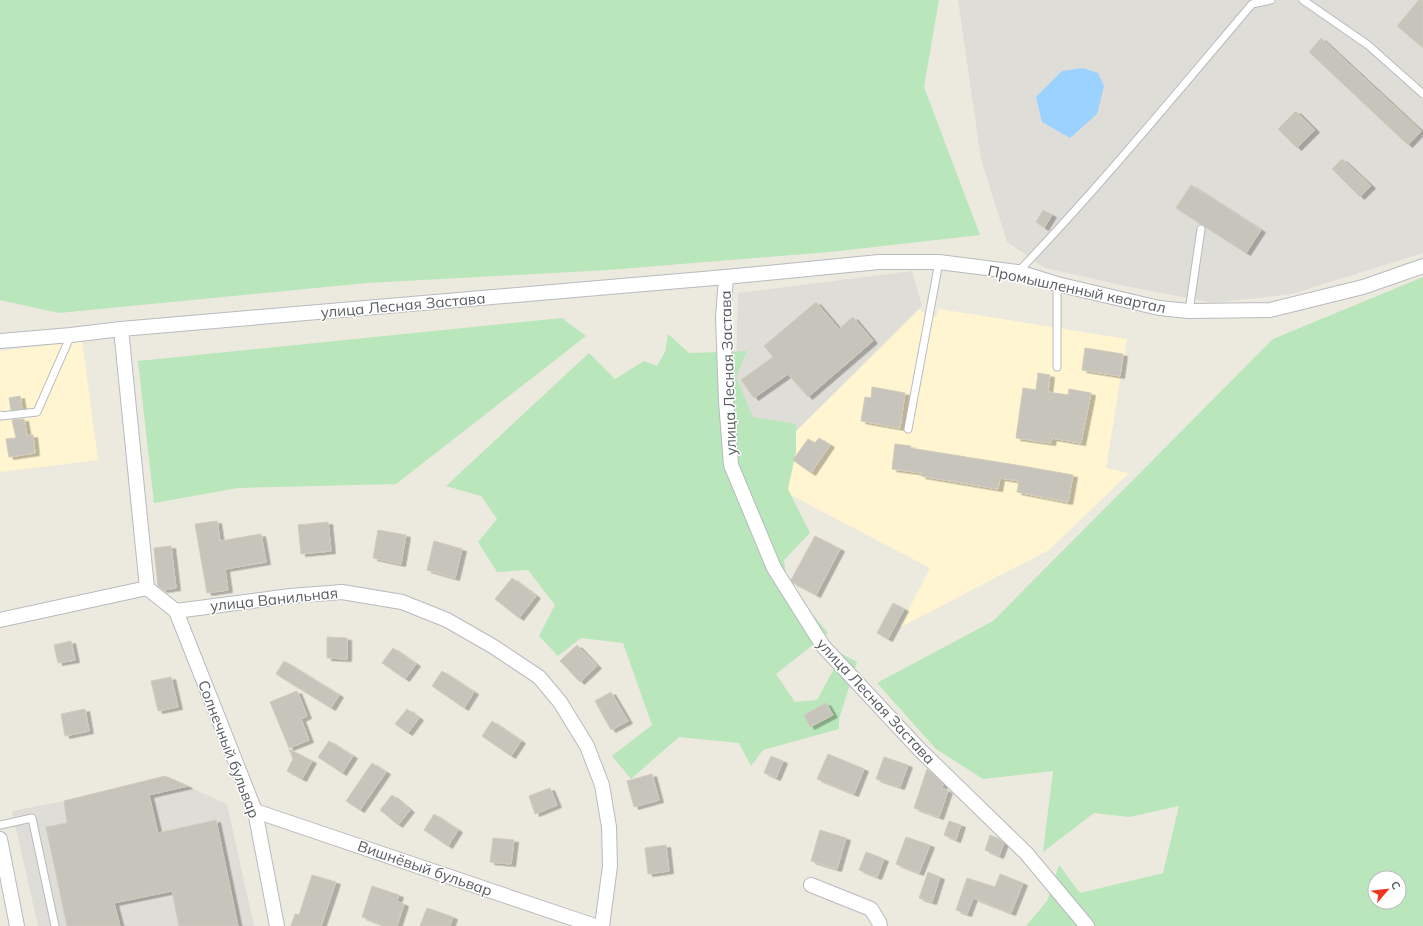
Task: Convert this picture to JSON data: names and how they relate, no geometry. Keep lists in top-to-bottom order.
{
  "streets": {
    "street": [
      "Промышленный квартал",
      "улица Лесная Застава",
      "улица Ванильная",
      "Солнечный бульвар",
      "Вишнёвый бульвар"
    ]
  },
  "crossings": [
    ["Промышленный квартал", "улица Лесная Застава"],
    ["улица Ванильная", "Солнечный бульвар"],
    ["Солнечный бульвар", "Вишнёвый бульвар"]
  ],
  "north": "top right"
}
